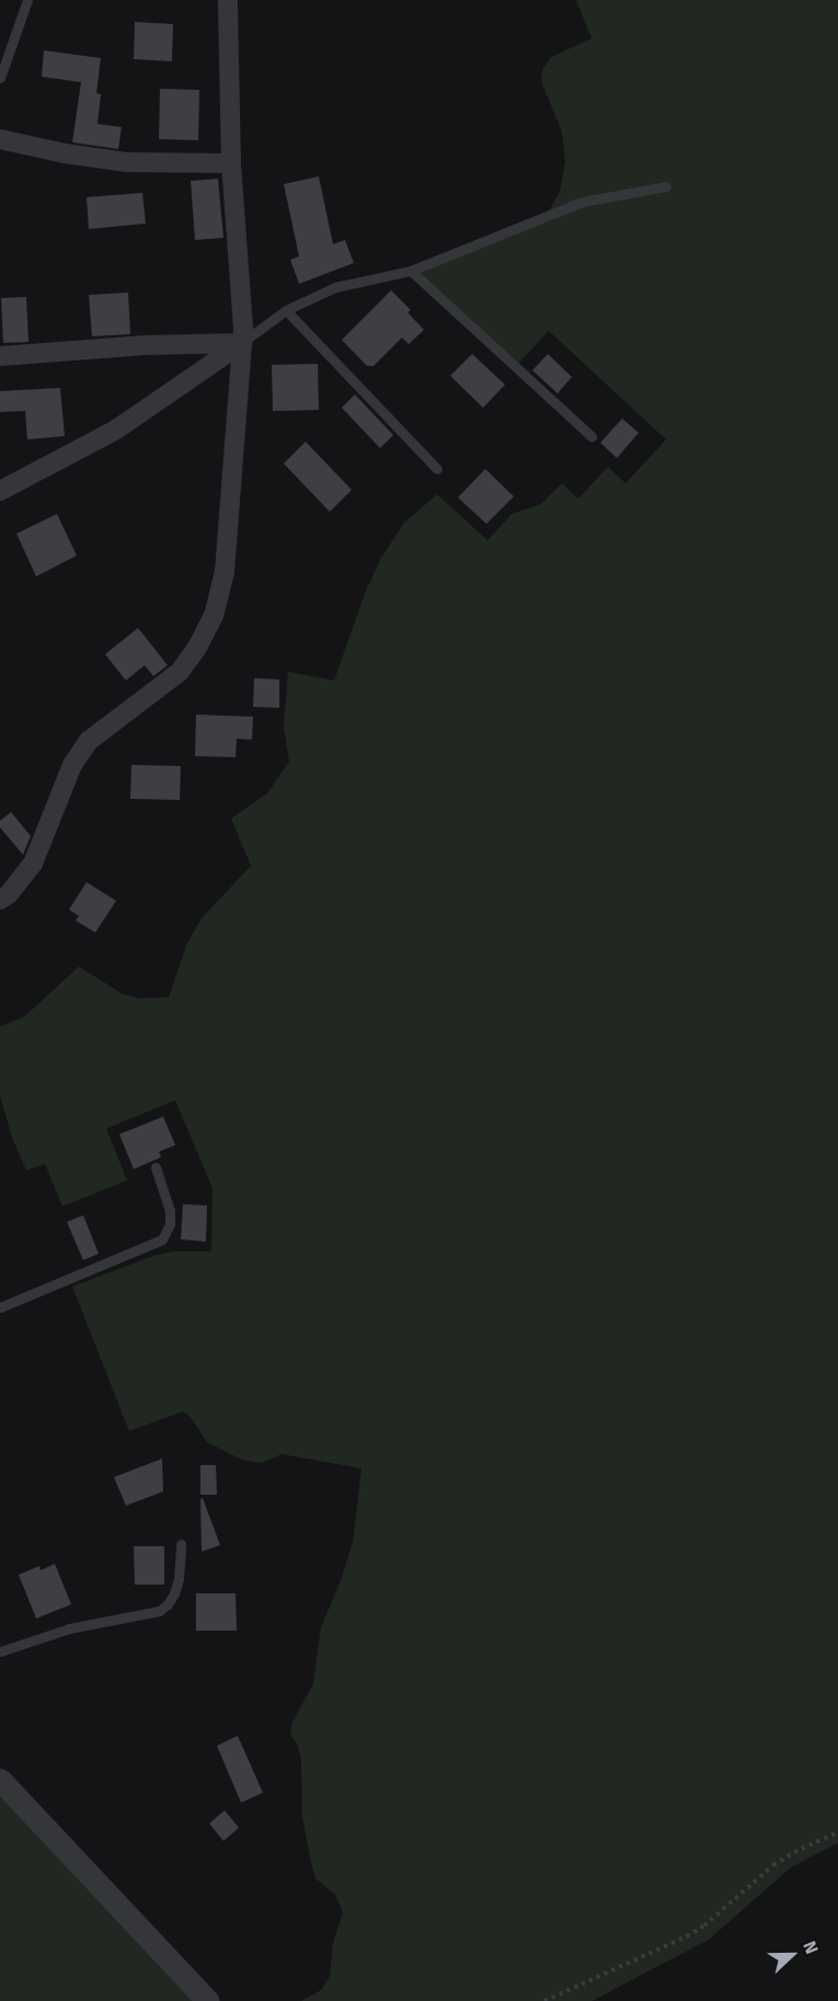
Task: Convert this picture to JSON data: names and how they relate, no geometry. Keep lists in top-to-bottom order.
{
  "north": "right"
}
